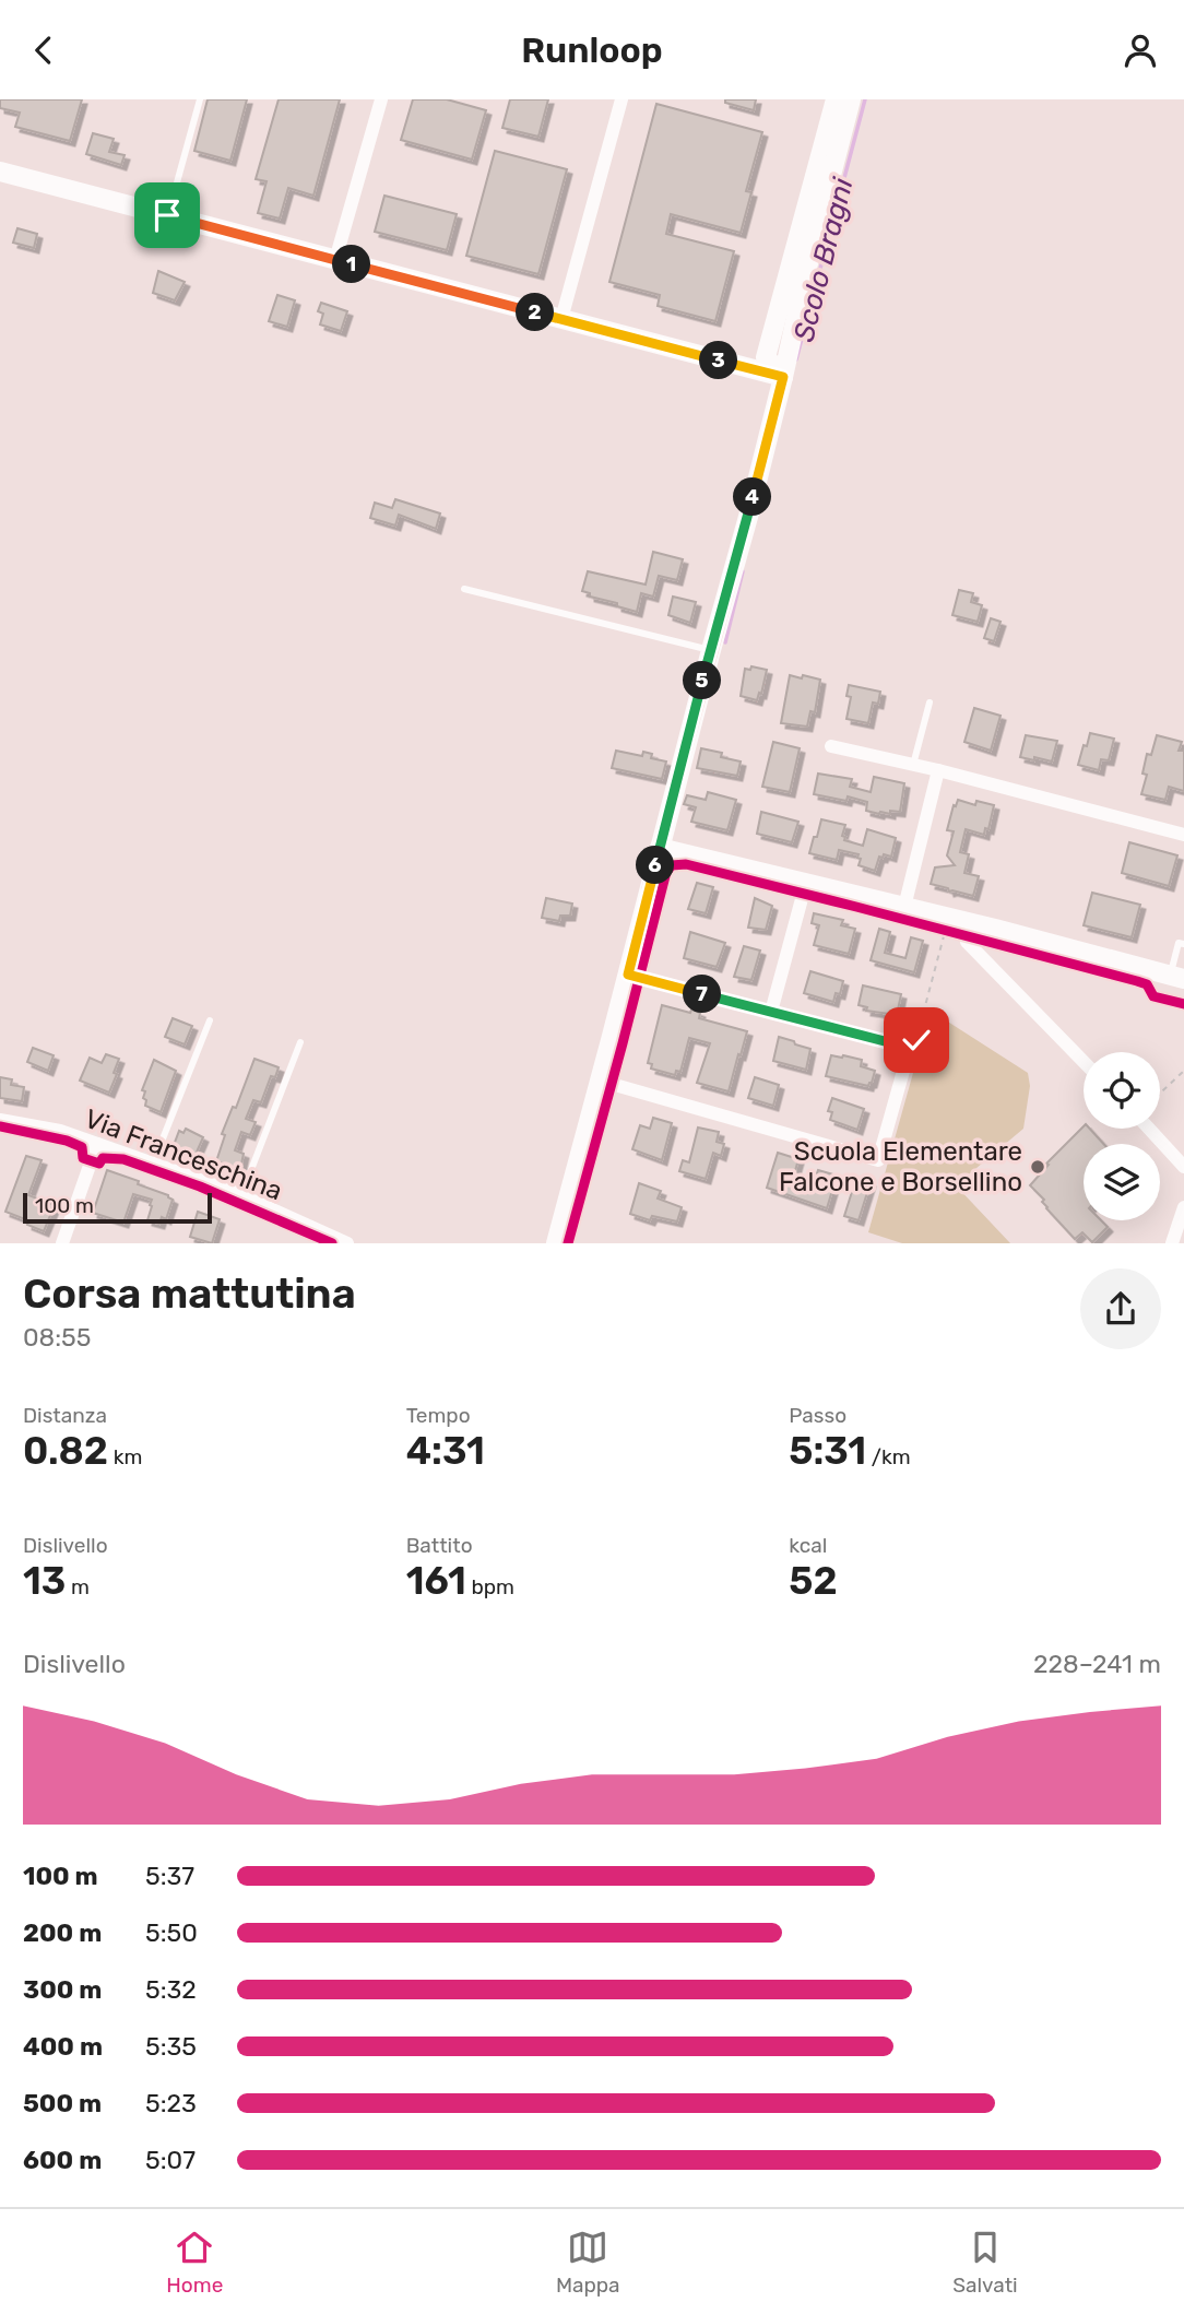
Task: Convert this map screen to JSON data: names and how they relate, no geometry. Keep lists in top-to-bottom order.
{
  "streets": {
    "street": ["Via Franceschina"]
  },
  "water": ["Scolo Bragni"],
  "places": ["Scuola Elementare Falcone e Borsellino"],
  "scale_bar": "100 m",
  "page": {
    "header": "Runloop",
    "pins": [
      "1",
      "2",
      "3",
      "4",
      "5",
      "6",
      "7"
    ],
    "scale": "100 m",
    "heading": ["Corsa mattutina", "08:55"],
    "stats": [
      ["Distanza", "0.82 km"],
      ["Tempo", "4:31"],
      ["Passo", "5:31 /km"],
      ["Dislivello", "13 m"],
      ["Battito", "161 bpm"],
      ["kcal", "52"]
    ],
    "chart": ["Dislivello", "228–241 m"],
    "list": [
      {
        "name": "100 m",
        "note": "5:37"
      },
      {
        "name": "200 m",
        "note": "5:50"
      },
      {
        "name": "300 m",
        "note": "5:32"
      },
      {
        "name": "400 m",
        "note": "5:35"
      },
      {
        "name": "500 m",
        "note": "5:23"
      },
      {
        "name": "600 m",
        "note": "5:07"
      }
    ],
    "tabs": ["Home", "Mappa", "Salvati"]
  }
}
